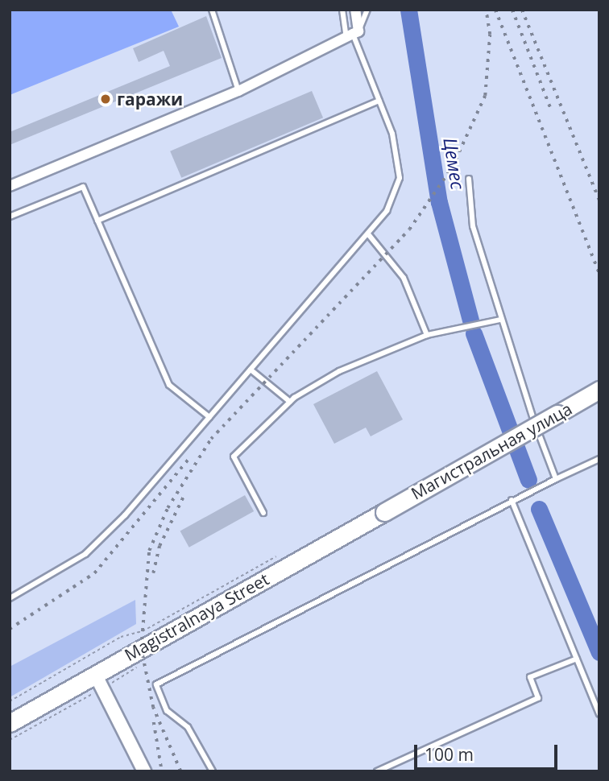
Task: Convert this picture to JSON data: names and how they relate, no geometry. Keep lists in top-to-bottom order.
{
  "streets": {
    "highway": ["Магистральная улица", "Magistralnaya Street"]
  },
  "crossings": [
    ["Магистральная улица", "Magistralnaya Street"]
  ],
  "water": ["Цемес"],
  "places": ["гаражи"],
  "scale_bar": "100 m"
}
